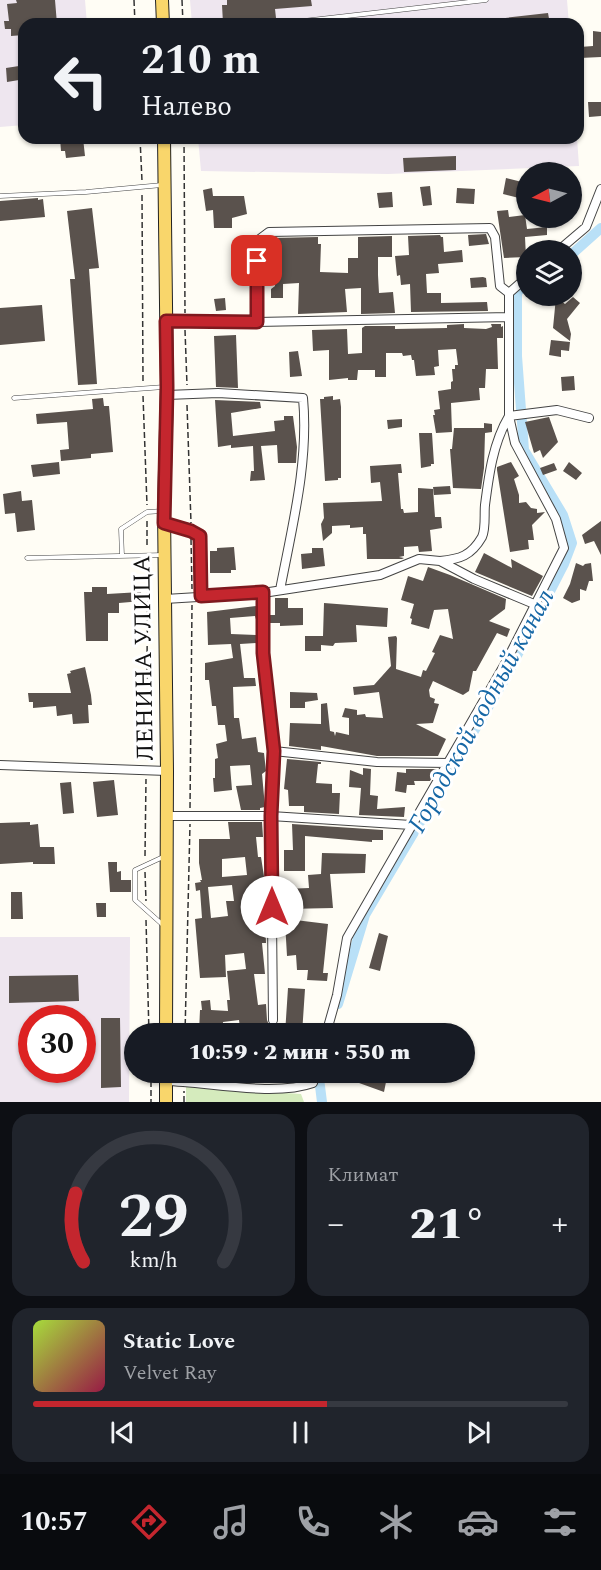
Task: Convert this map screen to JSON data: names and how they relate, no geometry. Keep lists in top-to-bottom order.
{
  "streets": {
    "main road": ["ЛЕНИНА УЛИЦА"]
  },
  "water": ["Городской водный канал"],
  "north": "left",
  "page": {
    "turn": ["210 m", "Налево"],
    "limit": "30",
    "trip": "10:59 · 2 мин · 550 m",
    "tile": "Климат",
    "heat": ["−", "21°", "+"],
    "song": ["Static Love", "Velvet Ray"],
    "tabs": "10:57",
    "gauge": ["29", "km/h"]
  }
}
